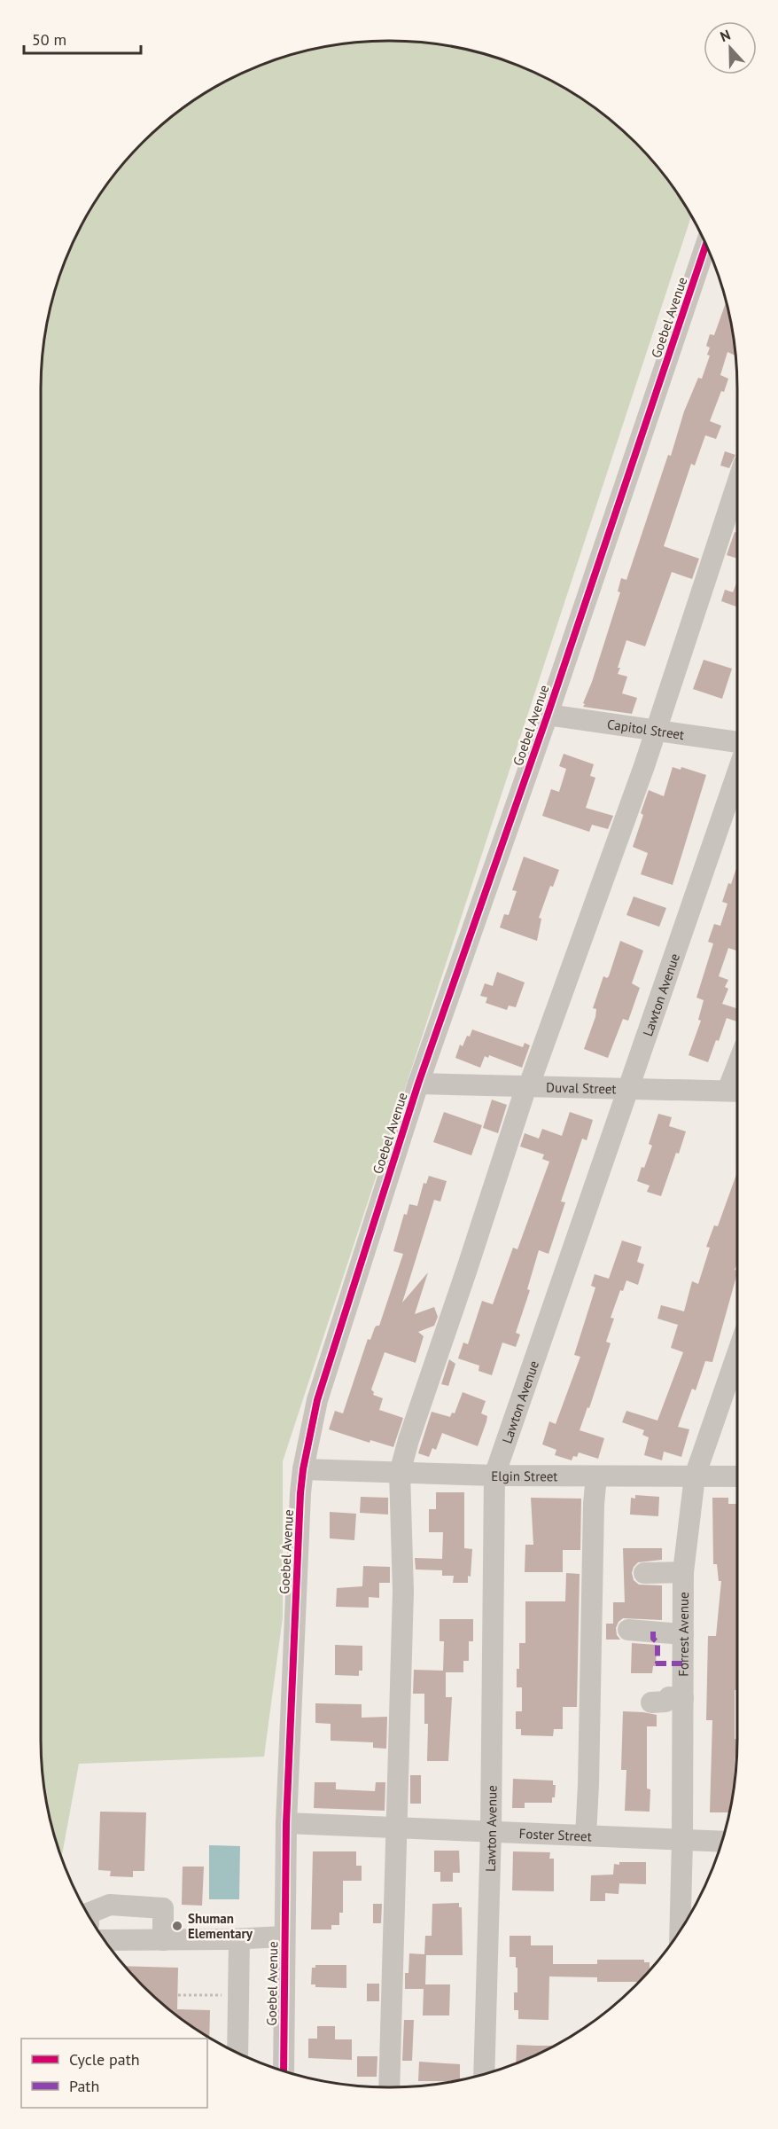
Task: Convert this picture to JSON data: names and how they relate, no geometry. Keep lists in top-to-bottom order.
{
  "streets": {
    "street": [
      "Goebel Avenue",
      "Capitol Street",
      "Lawton Avenue",
      "Duval Street",
      "Elgin Street",
      "Forrest Avenue",
      "Foster Street"
    ]
  },
  "crossings": [
    ["Goebel Avenue", "Capitol Street"],
    ["Goebel Avenue", "Duval Street"],
    ["Goebel Avenue", "Elgin Street"],
    ["Goebel Avenue", "Foster Street"],
    ["Lawton Avenue", "Duval Street"],
    ["Lawton Avenue", "Elgin Street"],
    ["Lawton Avenue", "Foster Street"],
    ["Elgin Street", "Forrest Avenue"],
    ["Forrest Avenue", "Foster Street"]
  ],
  "places": ["Shuman Elementary"],
  "legend": ["Cycle path", "Path"],
  "scale_bar": "50 m",
  "north": "top"
}
